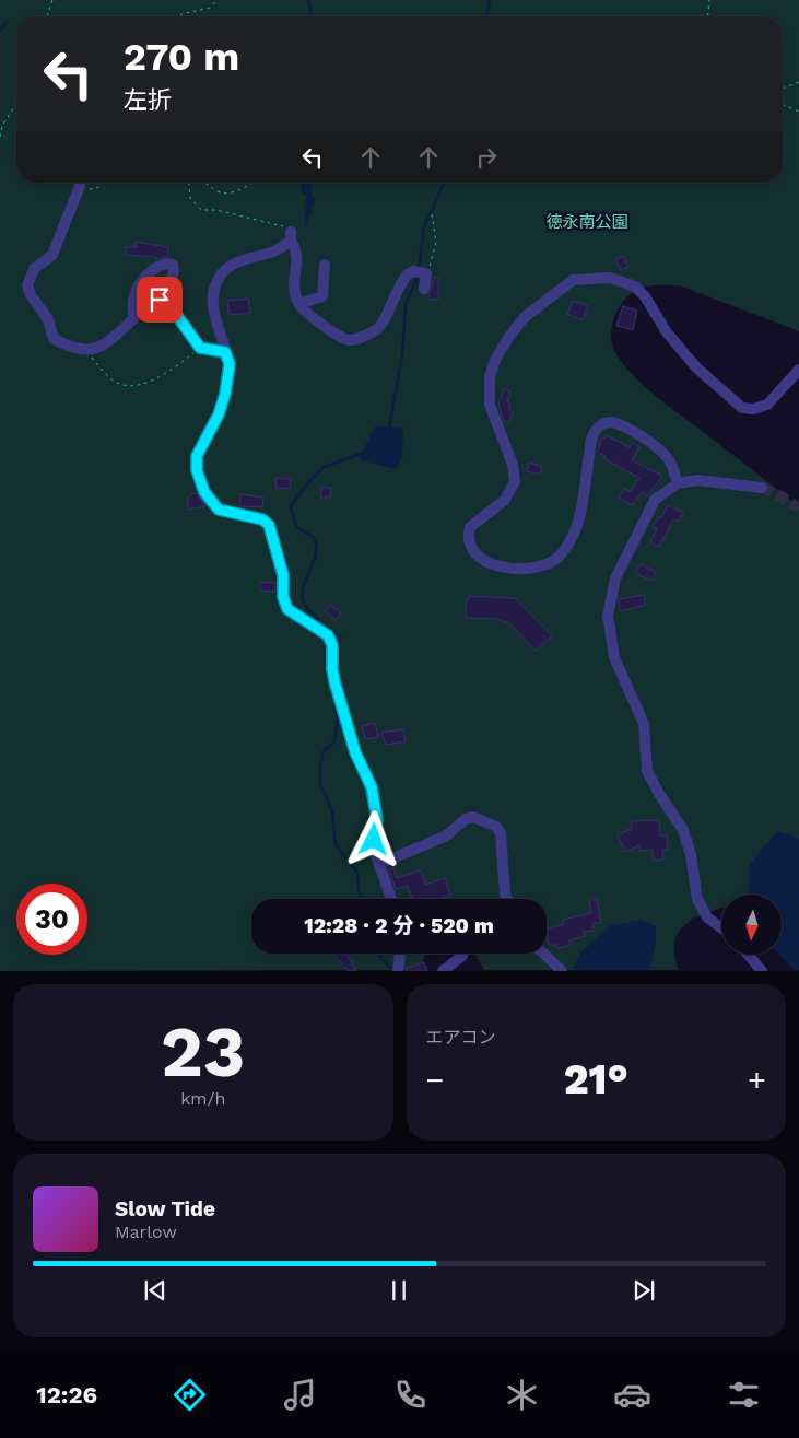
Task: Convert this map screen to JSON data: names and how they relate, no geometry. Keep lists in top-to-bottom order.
{
  "parks": ["徳永南公園"],
  "north": "bottom",
  "page": {
    "turn": ["270 m", "左折"],
    "limit": "30",
    "trip": "12:28 · 2 分 · 520 m",
    "tile": [
      ["23", "km/h"],
      "エアコン"
    ],
    "heat": ["−", "21°", "+"],
    "song": ["Slow Tide", "Marlow"],
    "tabs": "12:26"
  }
}
